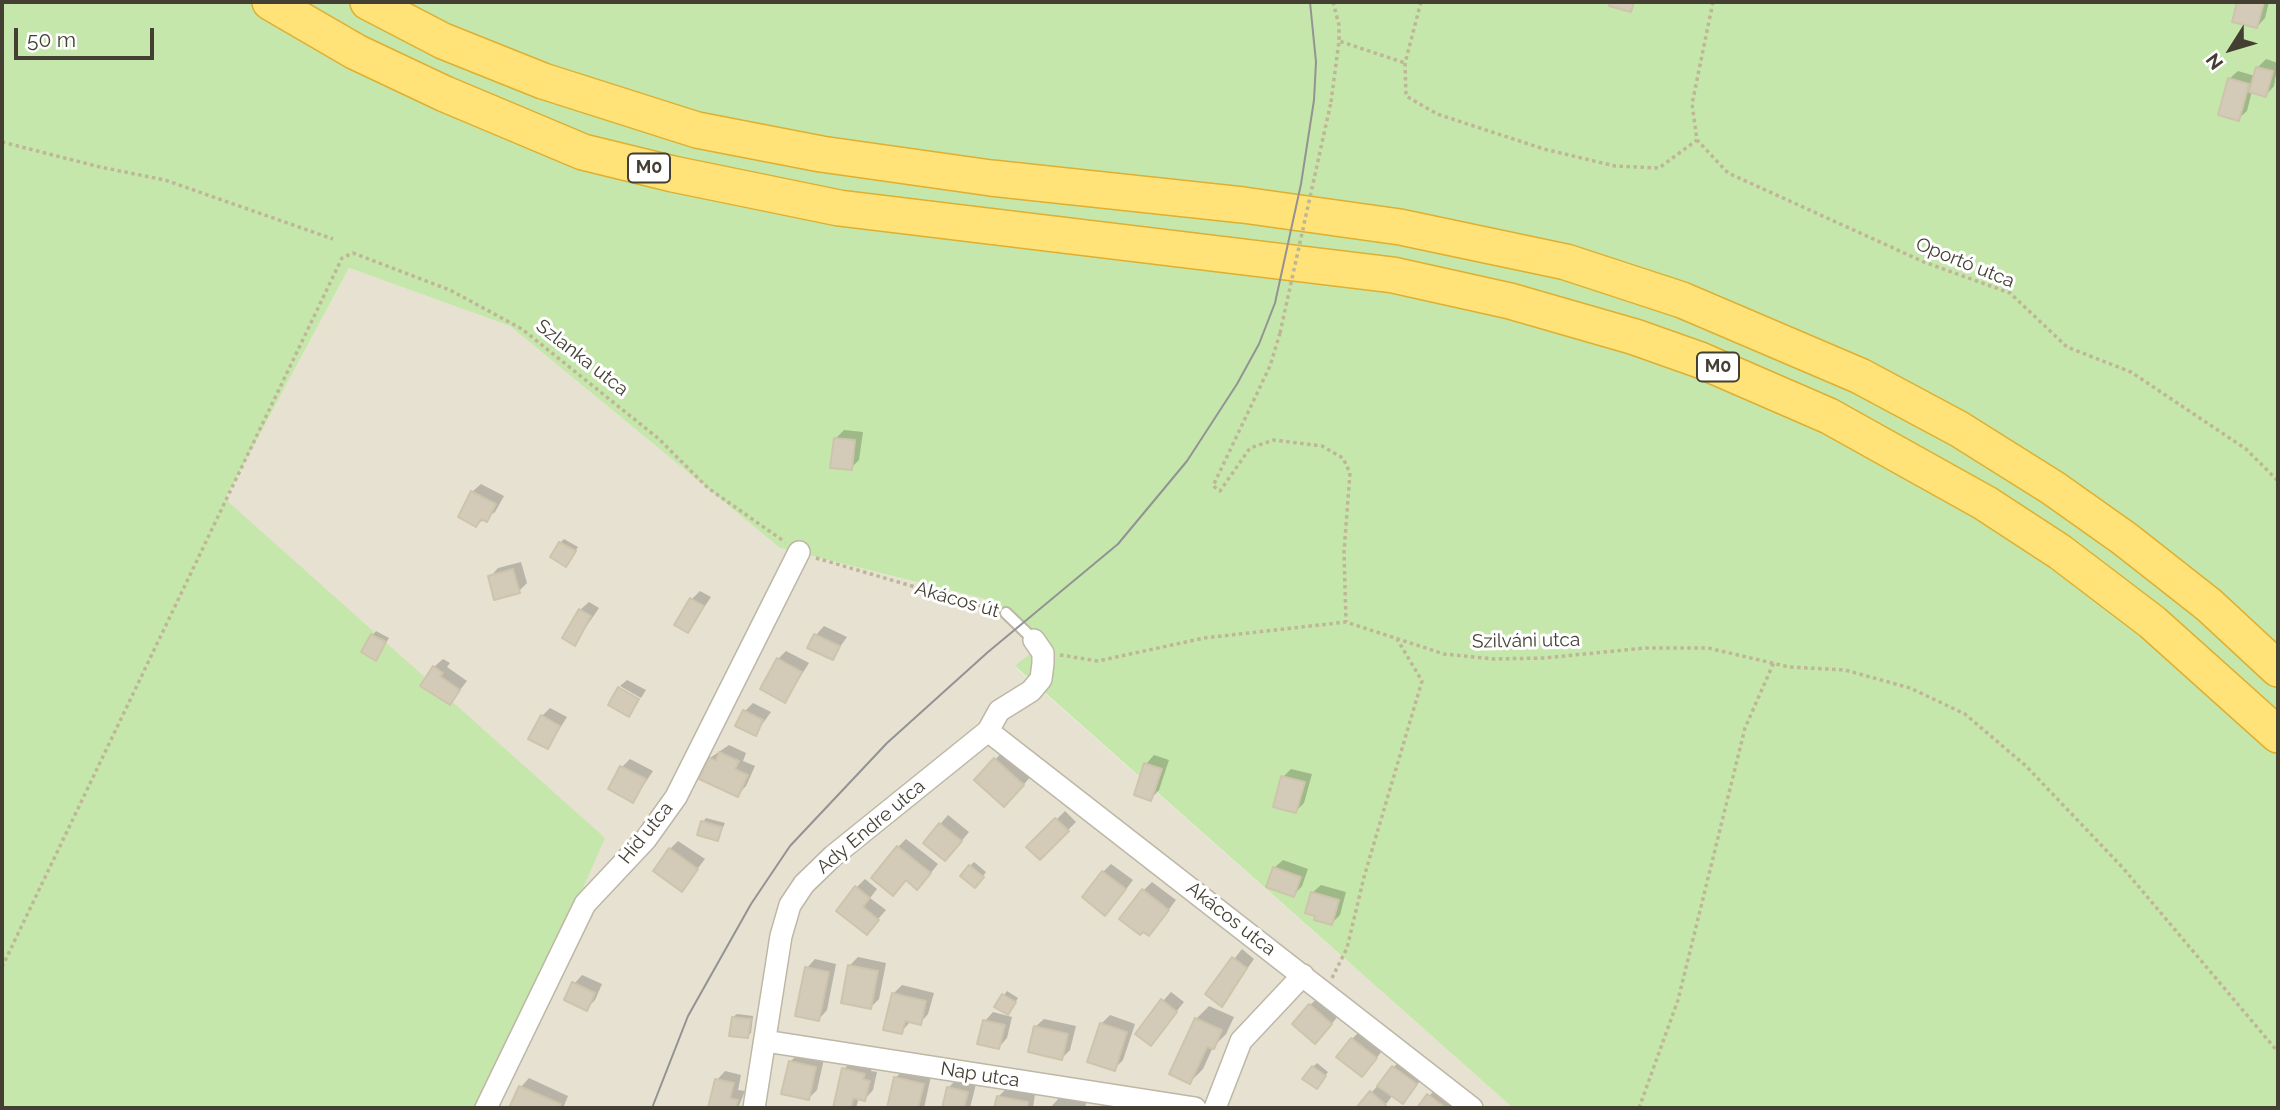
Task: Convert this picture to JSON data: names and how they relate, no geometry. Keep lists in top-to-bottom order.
{
  "streets": {
    "highway": ["M0"],
    "street": [
      "Ady Endre utca",
      "Híd utca",
      "Akácos utca",
      "Nap utca"
    ],
    "lane": ["Akácos út"],
    "path": ["Oportó utca", "Szlanka utca", "Szilváni utca"]
  },
  "crossings": [
    ["Szlanka utca", "Akácos út"],
    ["Szlanka utca", "Híd utca"],
    ["Akácos út", "Szilváni utca"],
    ["Akácos út", "Híd utca"],
    ["Ady Endre utca", "Akácos utca"],
    ["Ady Endre utca", "Nap utca"]
  ],
  "scale_bar": "50 m",
  "north": "bottom left"
}
